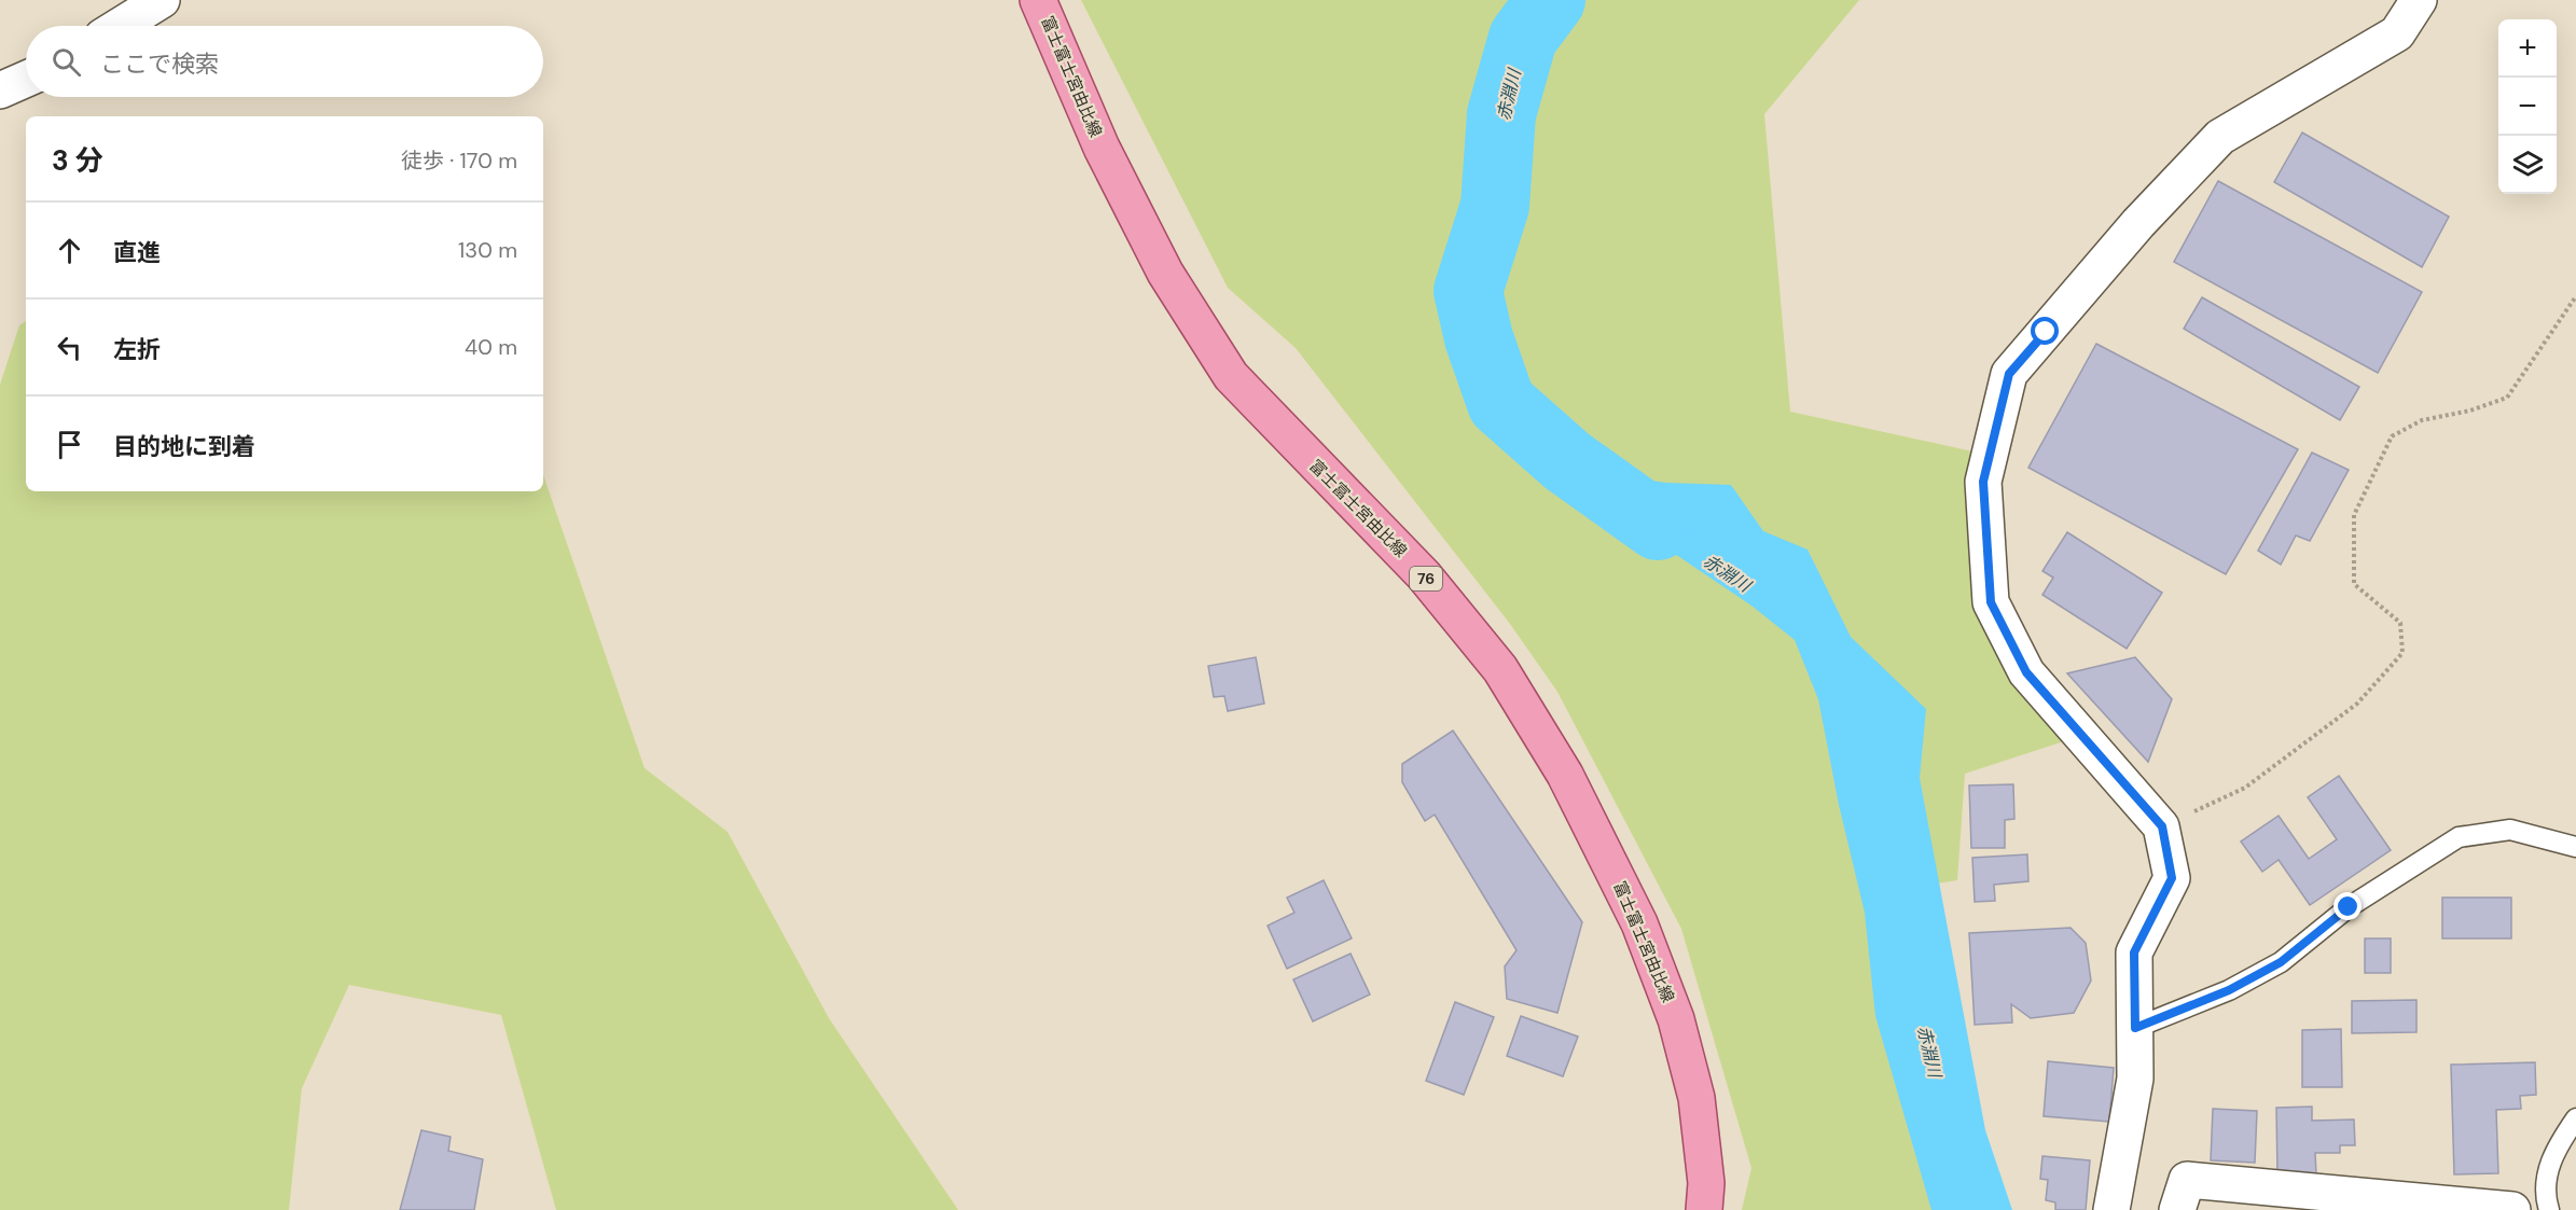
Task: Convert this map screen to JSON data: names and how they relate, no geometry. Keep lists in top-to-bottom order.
{
  "streets": {
    "main road": ["富士富士宮由比線", "76"]
  },
  "water": ["赤淵川"],
  "page": {
    "map_buttons": ["+", "−"],
    "search": "ここで検索",
    "heading": ["3 分", "徒歩 · 170 m"],
    "list": [
      ["直進", "130 m"],
      ["左折", "40 m"],
      "目的地に到着"
    ]
  }
}
